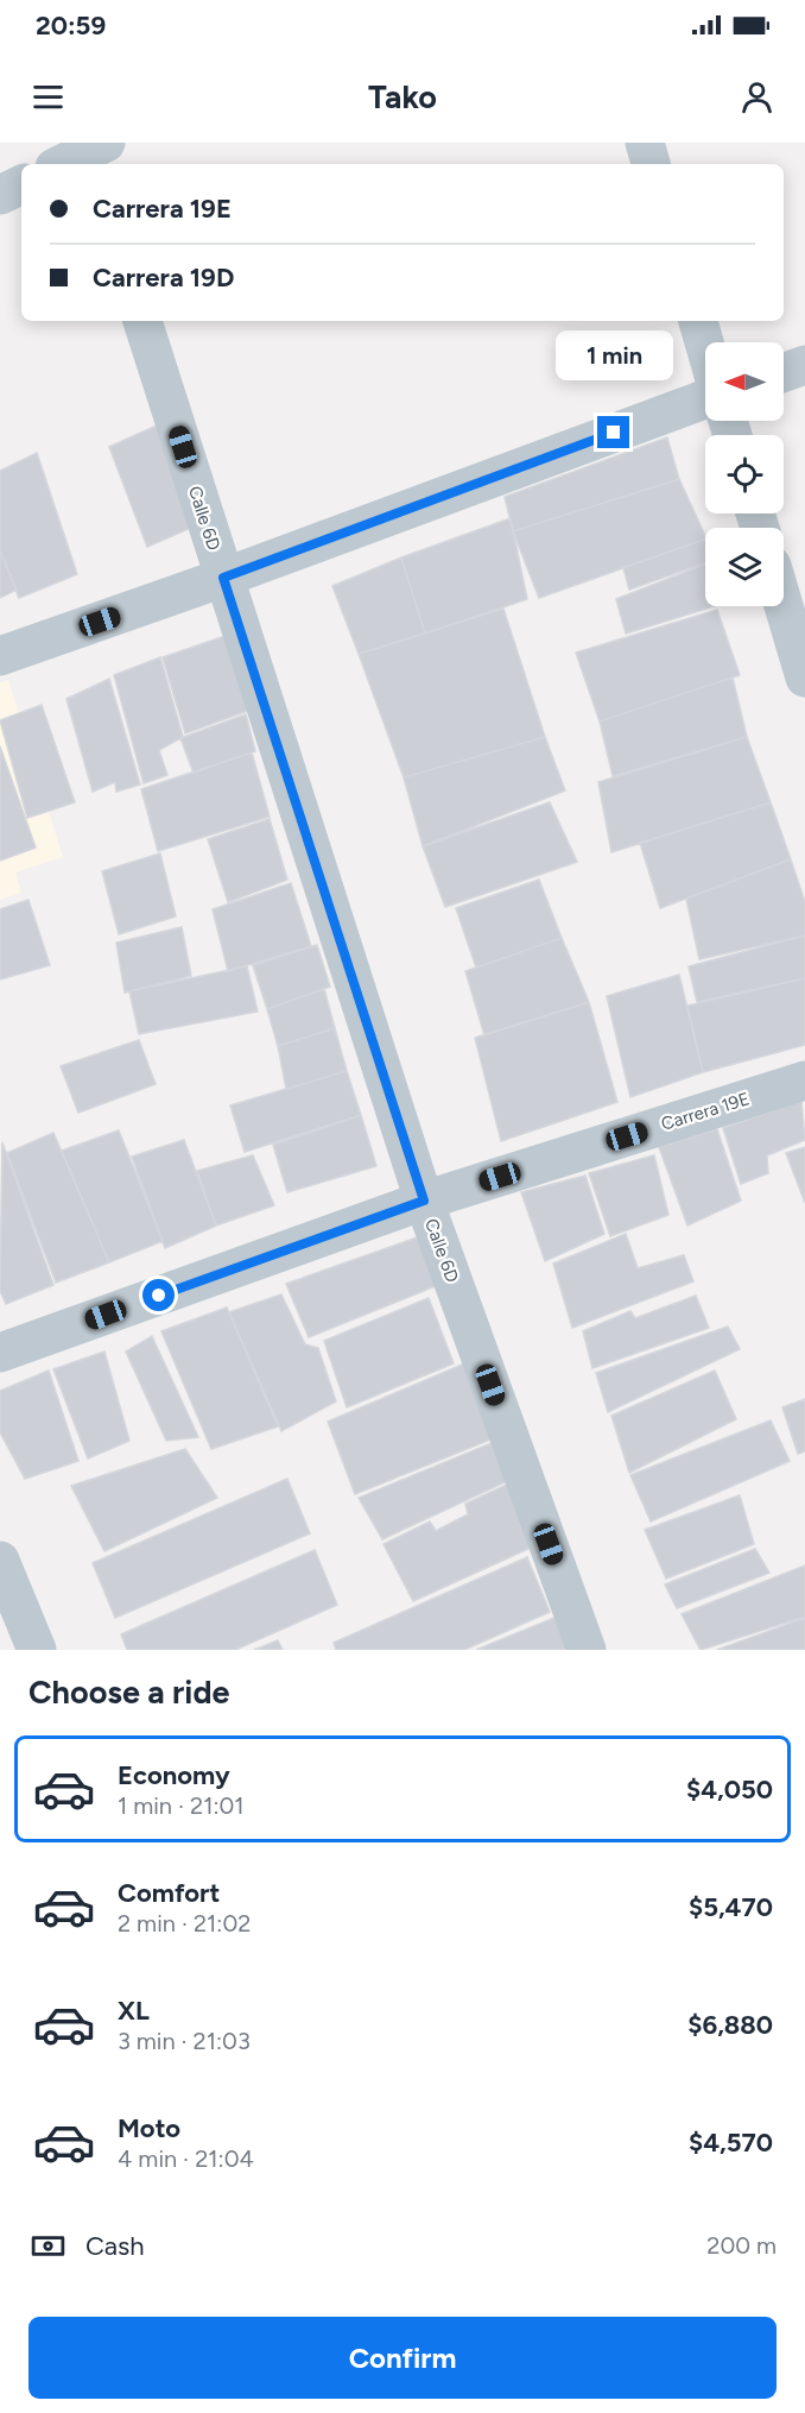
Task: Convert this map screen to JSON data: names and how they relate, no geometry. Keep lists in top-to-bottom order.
{
  "streets": {
    "street": ["Calle 6D", "Carrera 19E"]
  },
  "crossings": [
    ["Calle 6D", "Carrera 19E"]
  ],
  "north": "left",
  "page": {
    "status": "20:59",
    "header": "Tako",
    "banner": ["Carrera 19E", "Carrera 19D"],
    "bubble": "1 min",
    "heading": "Choose a ride",
    "list": [
      {
        "name": "Economy",
        "note": "1 min · 21:01",
        "value": "$4,050"
      },
      {
        "name": "Comfort",
        "note": "2 min · 21:02",
        "value": "$5,470"
      },
      {
        "name": "XL",
        "note": "3 min · 21:03",
        "value": "$6,880"
      },
      {
        "name": "Moto",
        "note": "4 min · 21:04",
        "value": "$4,570"
      }
    ],
    "pay": ["Cash", "200 m"],
    "buttons": "Confirm"
  }
}
